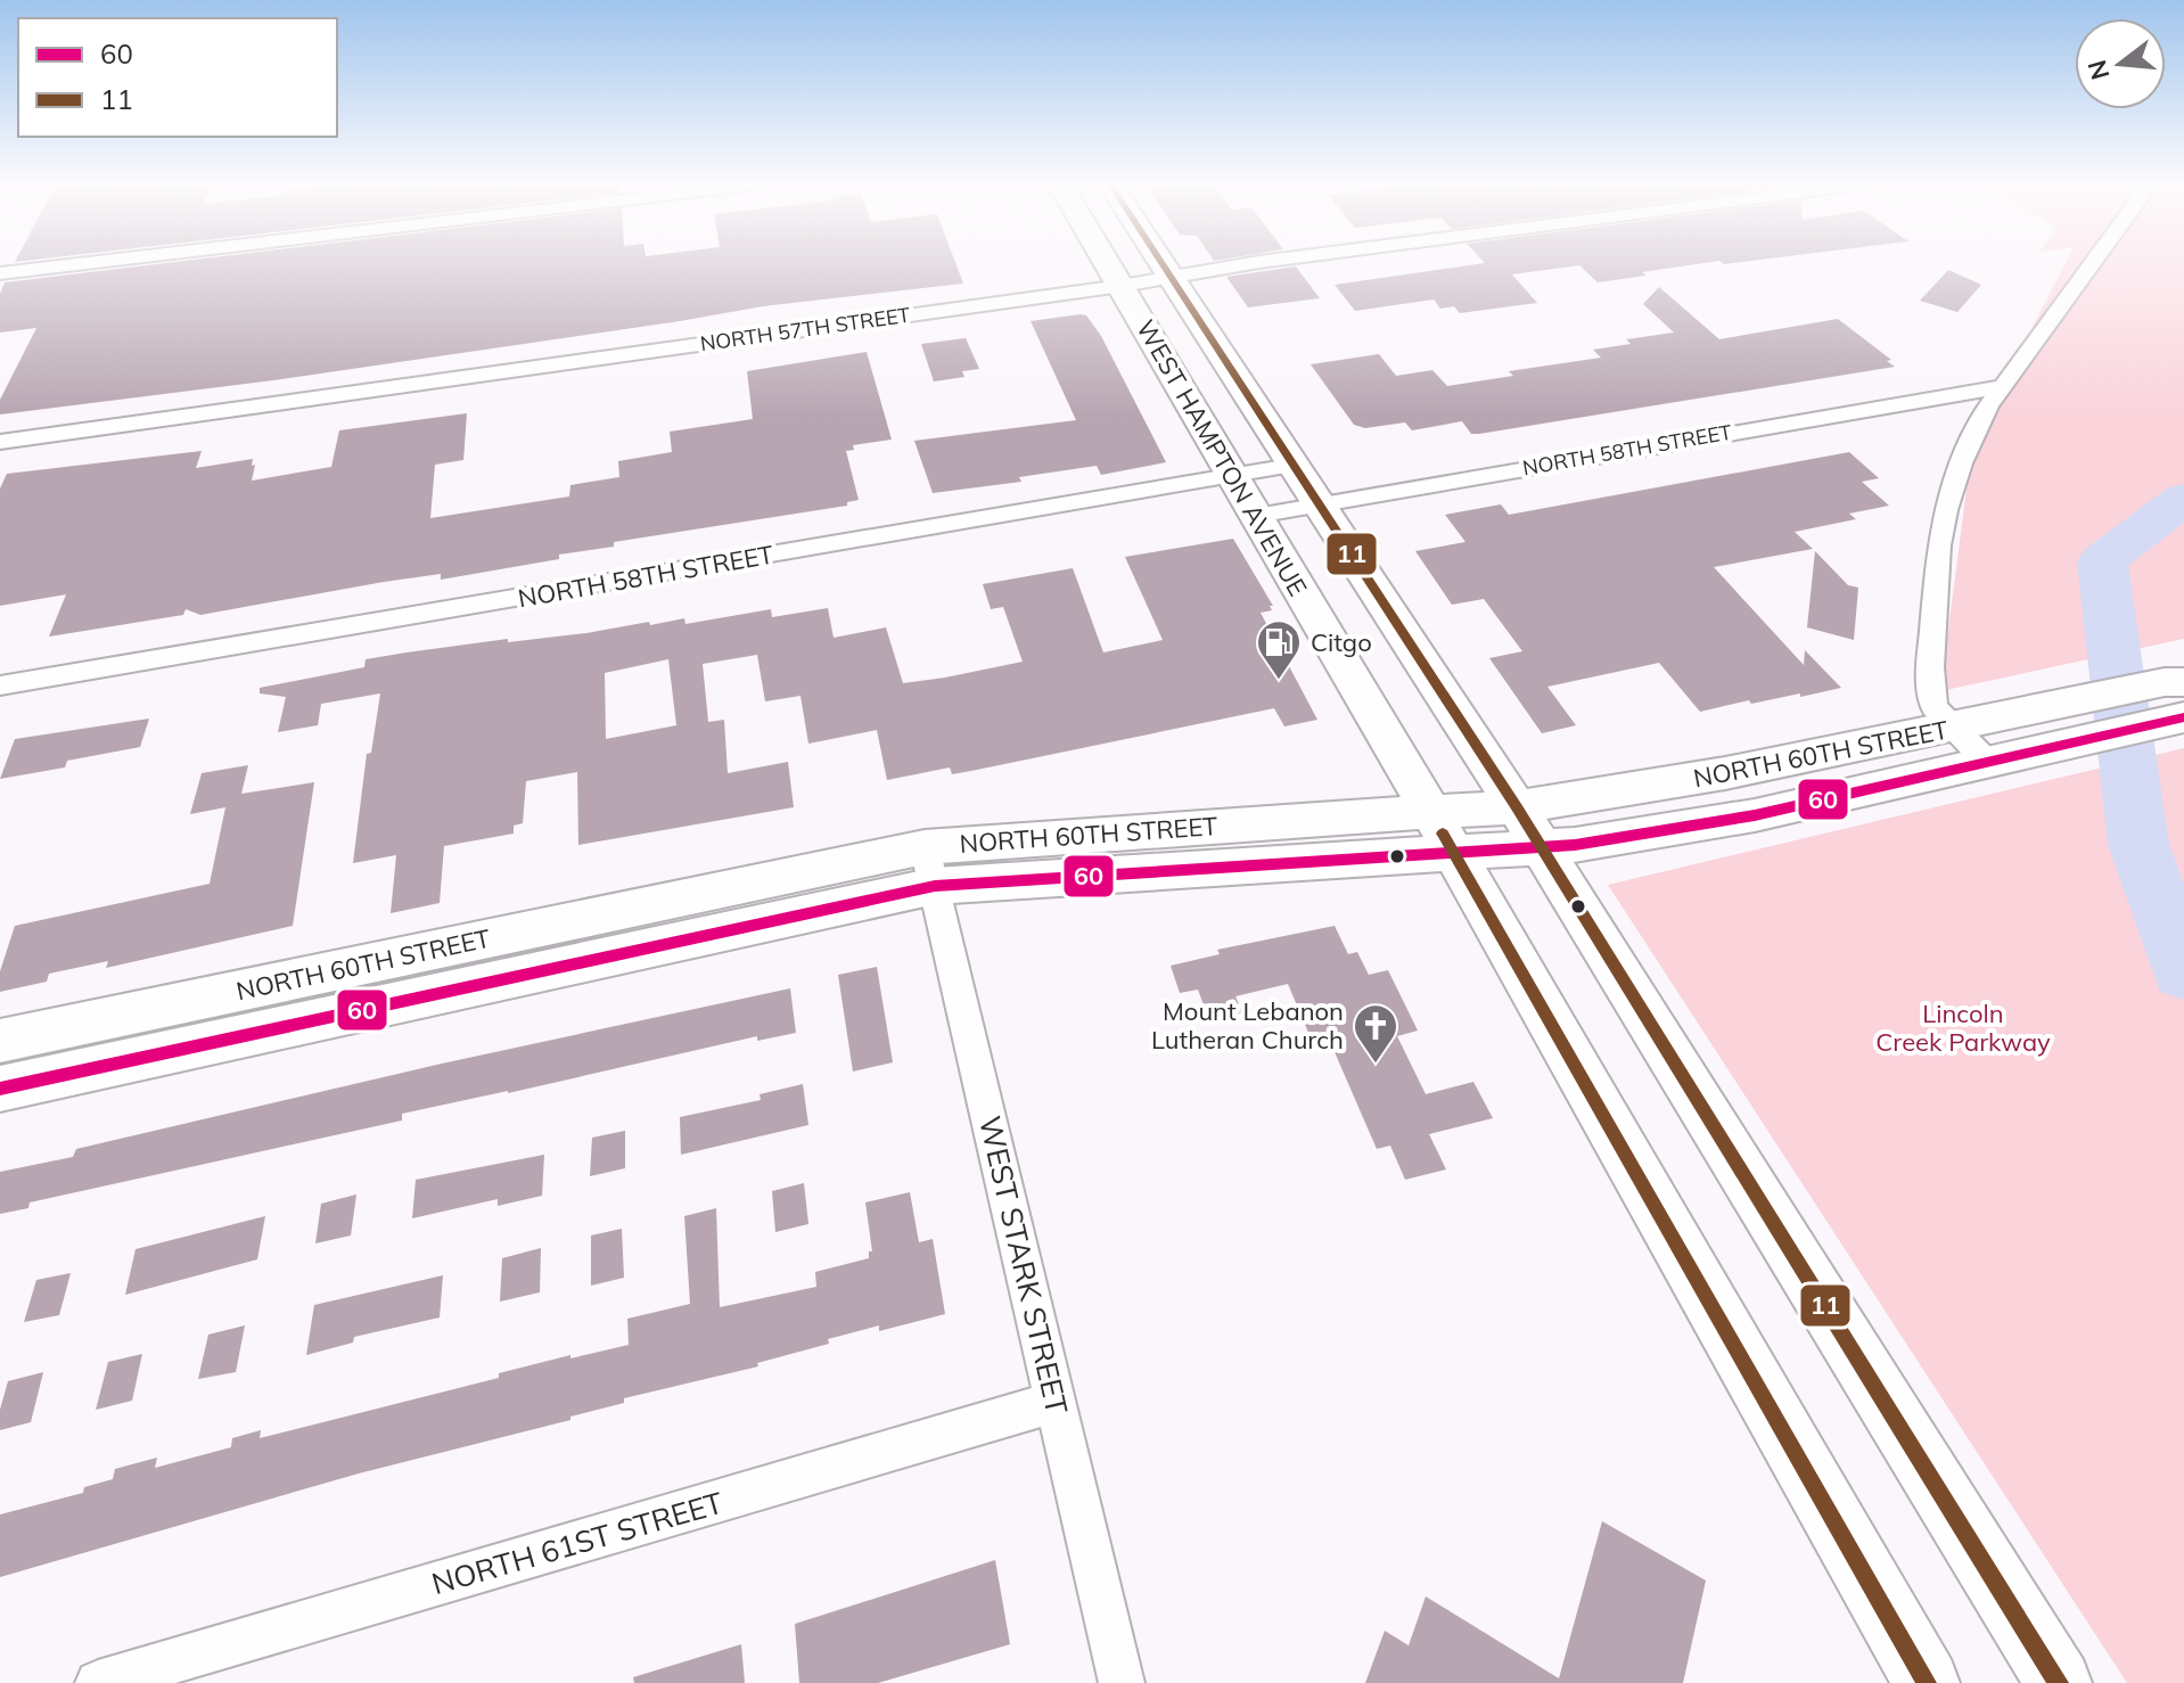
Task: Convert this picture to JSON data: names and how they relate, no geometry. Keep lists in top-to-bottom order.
{
  "streets": {
    "main road": ["WEST HAMPTON AVENUE", "NORTH 60TH STREET"],
    "street": [
      "NORTH 57TH STREET",
      "NORTH 58TH STREET",
      "WEST STARK STREET",
      "NORTH 61ST STREET"
    ]
  },
  "crossings": [
    ["NORTH 57TH STREET", "WEST HAMPTON AVENUE"],
    ["NORTH 58TH STREET", "WEST HAMPTON AVENUE"],
    ["WEST HAMPTON AVENUE", "NORTH 60TH STREET"],
    ["NORTH 60TH STREET", "WEST STARK STREET"],
    ["WEST STARK STREET", "NORTH 61ST STREET"]
  ],
  "parks": ["Lincoln Creek Parkway"],
  "places": {
    "fuel station": ["Citgo"],
    "church": ["Mount Lebanon Lutheran Church"]
  },
  "lines": ["transit line 11", "transit line 60"],
  "legend": ["60", "11"],
  "north": "left"
}
